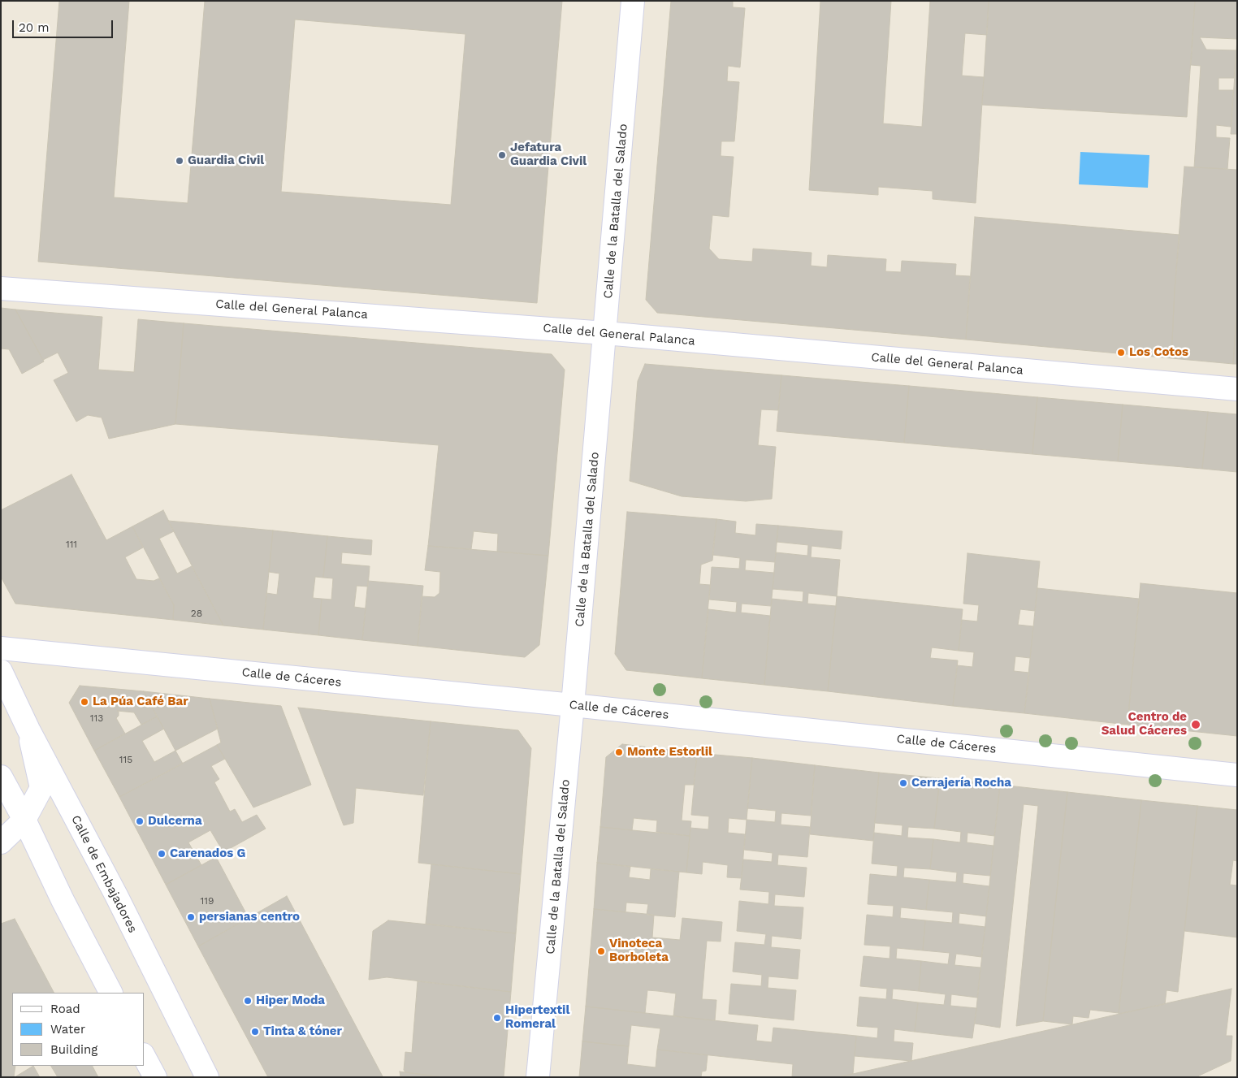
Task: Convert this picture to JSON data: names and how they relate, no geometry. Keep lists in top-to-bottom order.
{
  "streets": {
    "street": [
      "Calle de la Batalla del Salado",
      "Calle del General Palanca",
      "Calle de Cáceres",
      "Calle de Embajadores"
    ]
  },
  "crossings": [
    ["Calle de la Batalla del Salado", "Calle del General Palanca"],
    ["Calle de la Batalla del Salado", "Calle de Cáceres"]
  ],
  "places": [
    "Jefatura Guardia Civil",
    "Guardia Civil",
    "Los Cotos",
    "La Púa Café Bar",
    "Centro de Salud Cáceres",
    "Monte Estorlil",
    "Cerrajería Rocha",
    "Dulcerna",
    "Carenados G",
    "persianas centro",
    "Vinoteca Borboleta",
    "Hiper Moda",
    "Hipertextil Romeral",
    "Tinta & tóner"
  ],
  "house_numbers": [
    "111",
    "28",
    "113",
    "115",
    "119"
  ],
  "legend": ["Road", "Water", "Building"],
  "scale_bar": "20 m"
}
